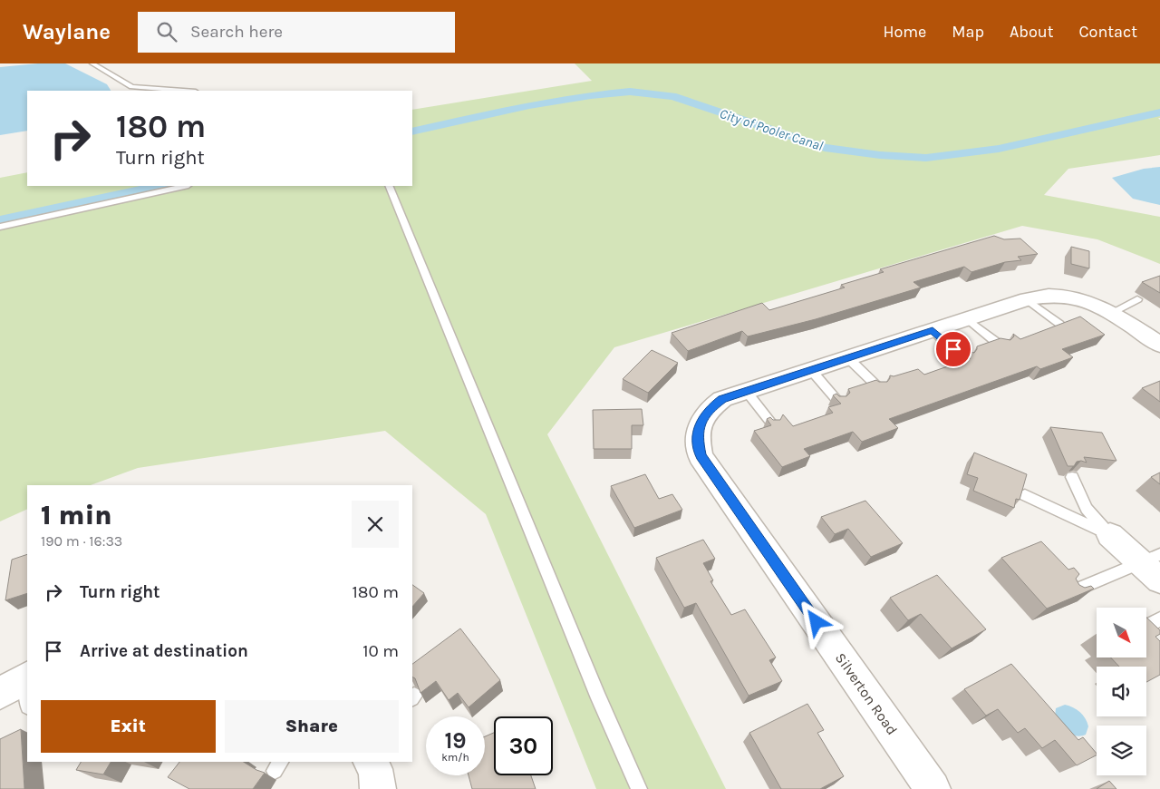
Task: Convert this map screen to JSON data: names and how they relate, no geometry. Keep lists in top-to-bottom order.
{
  "streets": {
    "street": ["Silverton Road"]
  },
  "water": ["City of Pooler Canal"],
  "north": "bottom right",
  "page": {
    "header": "Waylane",
    "search": "Search here",
    "nav": [
      "Home",
      "Map",
      "About",
      "Contact"
    ],
    "turn": ["180 m", "Turn right"],
    "heading": ["1 min", "190 m · 16:33"],
    "list": [
      {
        "name": "Turn right",
        "value": "180 m"
      },
      {
        "name": "Arrive at destination",
        "value": "10 m"
      }
    ],
    "buttons": ["Exit", "Share"],
    "speed": "19 km/h",
    "limit": "30"
  }
}
